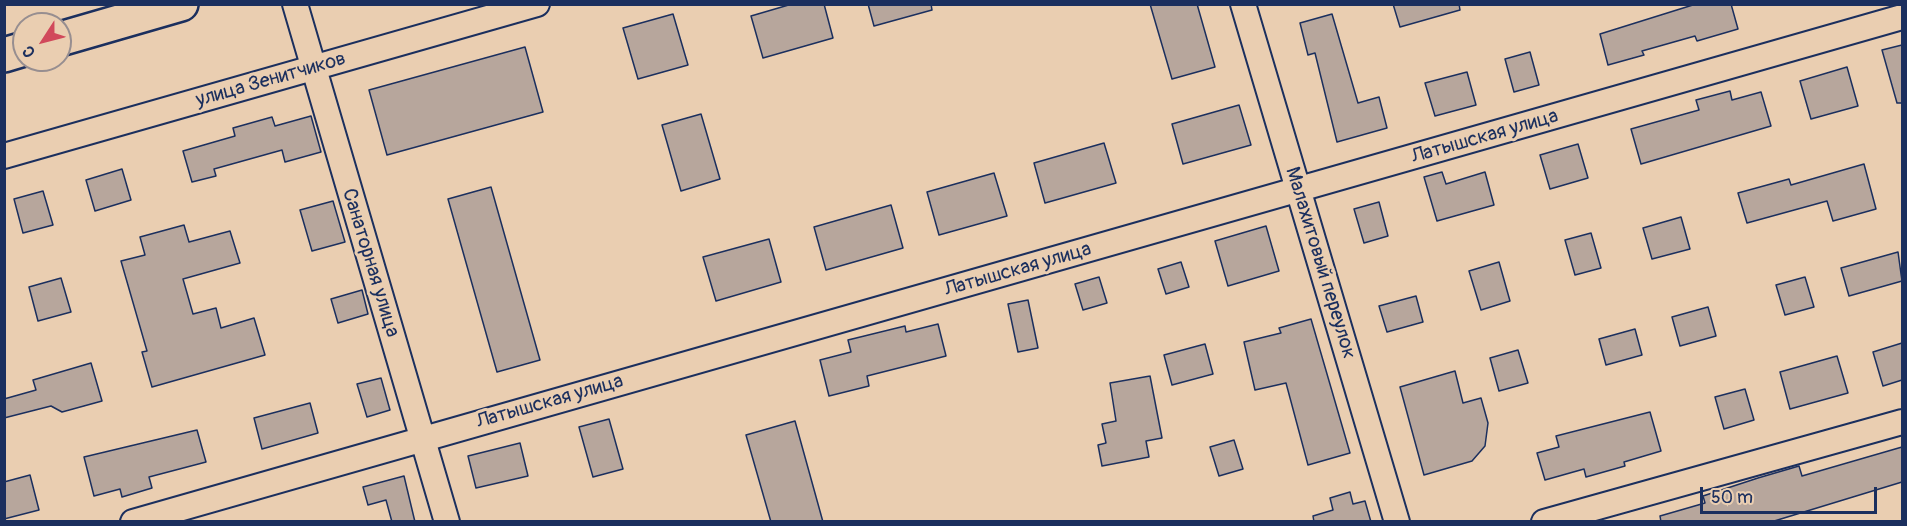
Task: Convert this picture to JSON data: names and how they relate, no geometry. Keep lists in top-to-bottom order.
{
  "streets": {
    "street": [
      "улица Зенитчиков",
      "Латышская улица",
      "Санаторная улица",
      "Малахитовый переулок"
    ]
  },
  "crossings": [
    ["улица Зенитчиков", "Санаторная улица"],
    ["Латышская улица", "Санаторная улица"],
    ["Латышская улица", "Малахитовый переулок"]
  ],
  "scale_bar": "50 m",
  "north": "bottom left"
}
